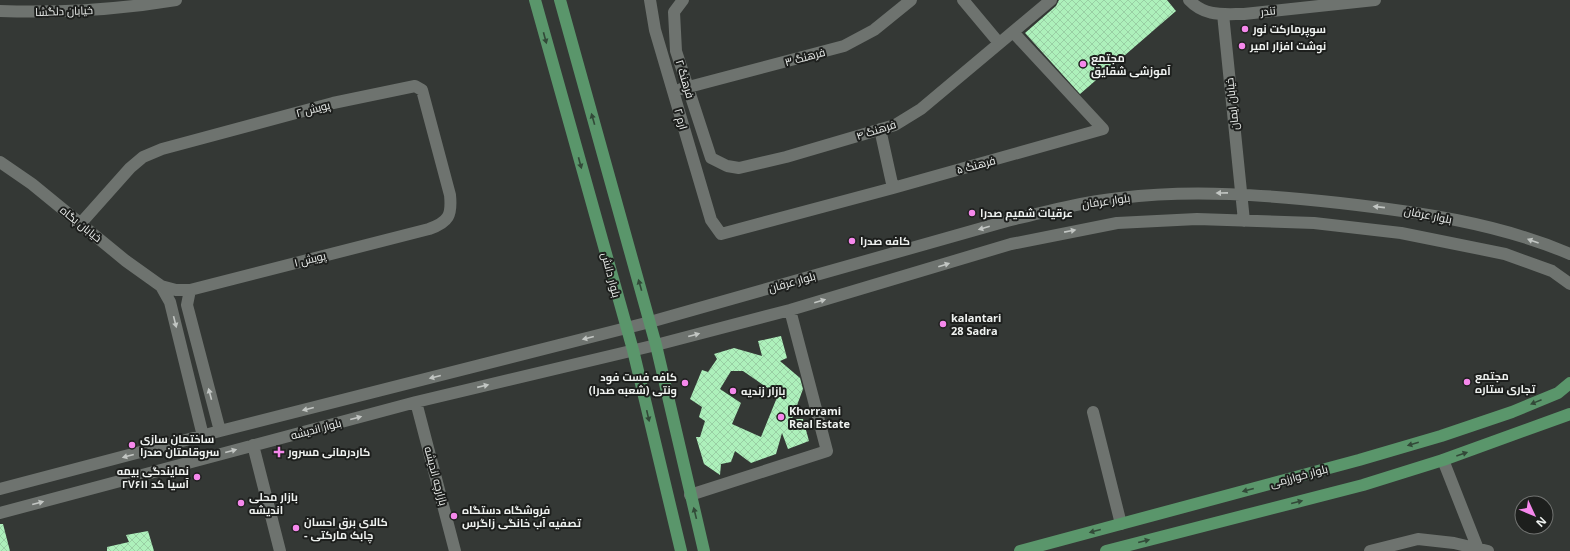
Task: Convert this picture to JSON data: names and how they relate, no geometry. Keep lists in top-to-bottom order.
{
  "streets": {
    "main road": ["بلوار دانش", "بلوار خوارزمی"],
    "street": [
      "خیابان دلگشا",
      "تندر",
      "فرهنگ ۳",
      "فرهنگ ۲",
      "خیابان ایمان",
      "پویش ۲",
      "ارم ۲",
      "فرهنگ ۴",
      "فرهنگ ۵",
      "بلوار عرفان",
      "خیابان پگاه",
      "پویش ۱",
      "بلوار اندیشه",
      "بازارچه اندیشه"
    ]
  },
  "crossings": [
    ["تندر", "خیابان ایمان"],
    ["فرهنگ ۳", "فرهنگ ۲"],
    ["فرهنگ ۳", "ارم ۲"],
    ["فرهنگ ۲", "فرهنگ ۴"],
    ["خیابان ایمان", "بلوار عرفان"],
    ["پویش ۲", "خیابان پگاه"],
    ["پویش ۲", "پویش ۱"],
    ["ارم ۲", "فرهنگ ۵"],
    ["فرهنگ ۴", "فرهنگ ۵"],
    ["بلوار عرفان", "بلوار دانش"],
    ["بلوار عرفان", "بلوار اندیشه"],
    ["خیابان پگاه", "پویش ۱"],
    ["خیابان پگاه", "بلوار اندیشه"],
    ["بلوار دانش", "بلوار اندیشه"],
    ["بلوار اندیشه", "بازارچه اندیشه"]
  ],
  "places": {
    "other": [
      "سوپرمارکت نور",
      "نوشت افزار امیر",
      "مجتمع آموزشی شقایق",
      "عرقیات شمیم صدرا",
      "کافه صدرا",
      "kalantari 28 Sadra",
      "مجتمع تجاری ستاره",
      "کافه فست فود ونتی (شعبه صدرا)",
      "بازار زندیه",
      "Khorrami Real Estate",
      "ساختمان سازی سروقامتان صدرا",
      "نمایندگی بیمه آسیا کد ۲۷۶۱۱",
      "بازار محلی اندیشه",
      "فروشگاه دستگاه تصفیه آب خانگی زاگرس",
      "کالای برق احسان - چابک مارکتی"
    ],
    "health": ["کاردرمانی مسرور"]
  },
  "north": "bottom right"
}
